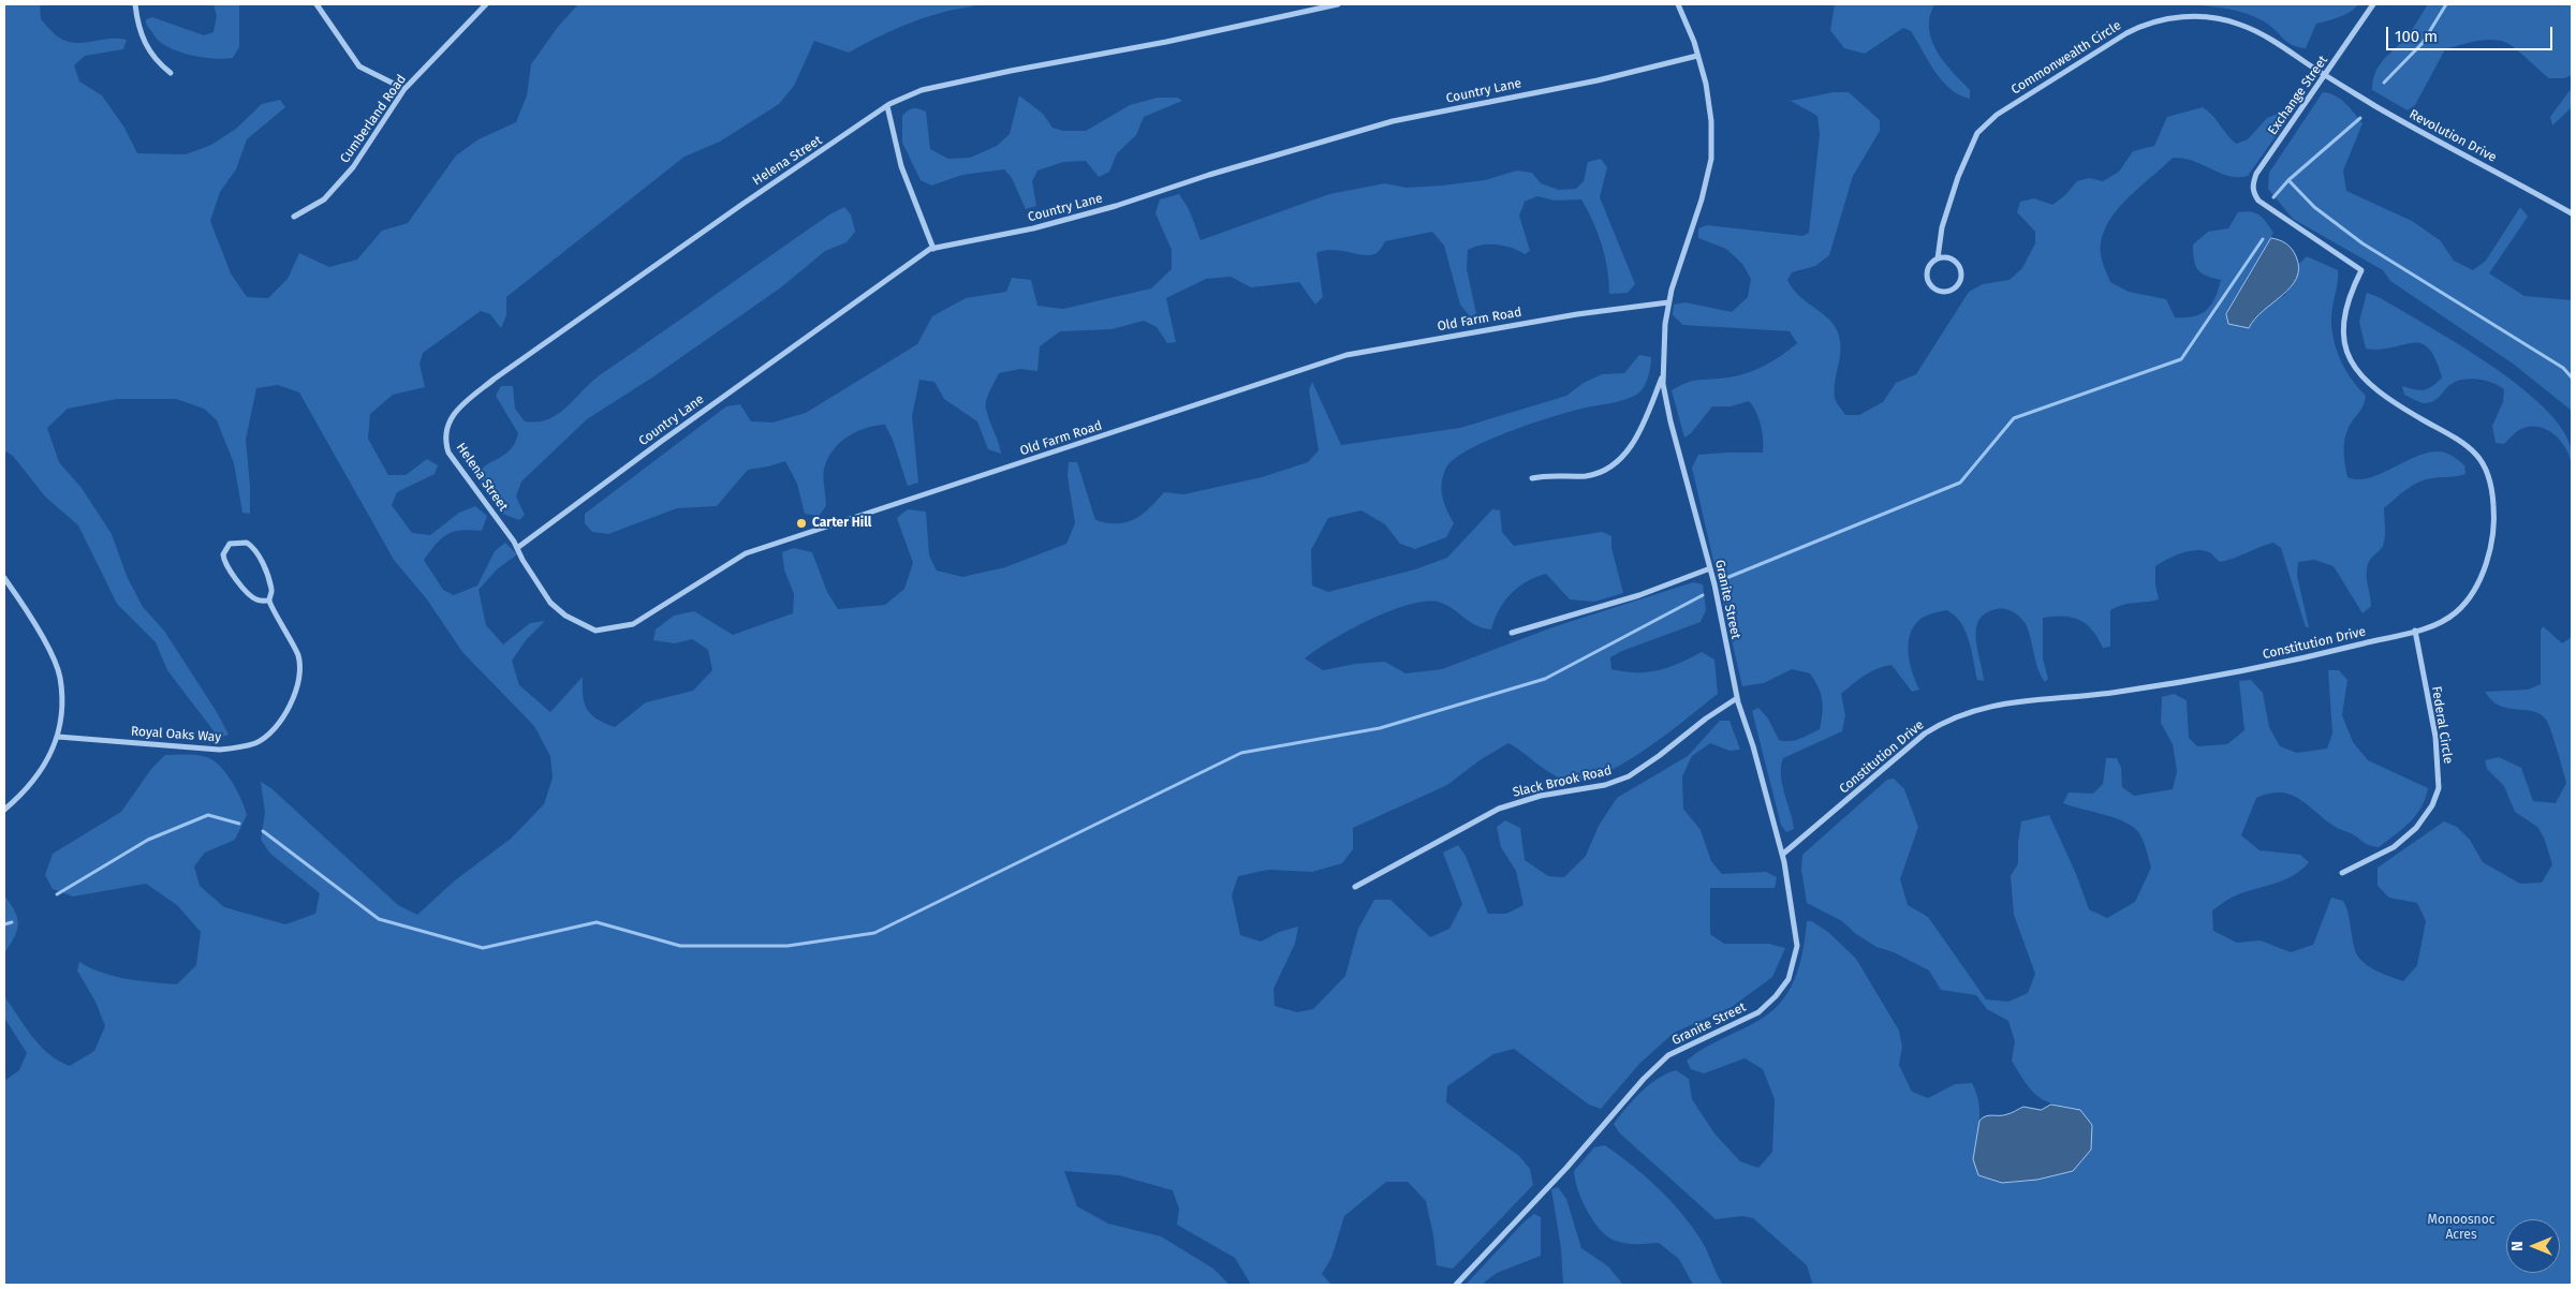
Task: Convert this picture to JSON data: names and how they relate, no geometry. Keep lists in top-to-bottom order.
{
  "streets": {
    "street": [
      "Commonwealth Circle",
      "Country Lane",
      "Exchange Street",
      "Cumberland Road",
      "Revolution Drive",
      "Helena Street",
      "Old Farm Road",
      "Granite Street",
      "Constitution Drive",
      "Federal Circle",
      "Royal Oaks Way",
      "Slack Brook Road"
    ]
  },
  "crossings": [
    ["Commonwealth Circle", "Exchange Street"],
    ["Commonwealth Circle", "Revolution Drive"],
    ["Country Lane", "Helena Street"],
    ["Country Lane", "Old Farm Road"],
    ["Country Lane", "Granite Street"],
    ["Exchange Street", "Revolution Drive"],
    ["Exchange Street", "Constitution Drive"],
    ["Helena Street", "Old Farm Road"],
    ["Old Farm Road", "Granite Street"],
    ["Granite Street", "Constitution Drive"],
    ["Granite Street", "Slack Brook Road"],
    ["Constitution Drive", "Federal Circle"]
  ],
  "parks": ["Monoosnoc Acres"],
  "places": ["Carter Hill"],
  "scale_bar": "100 m",
  "north": "left"
}
